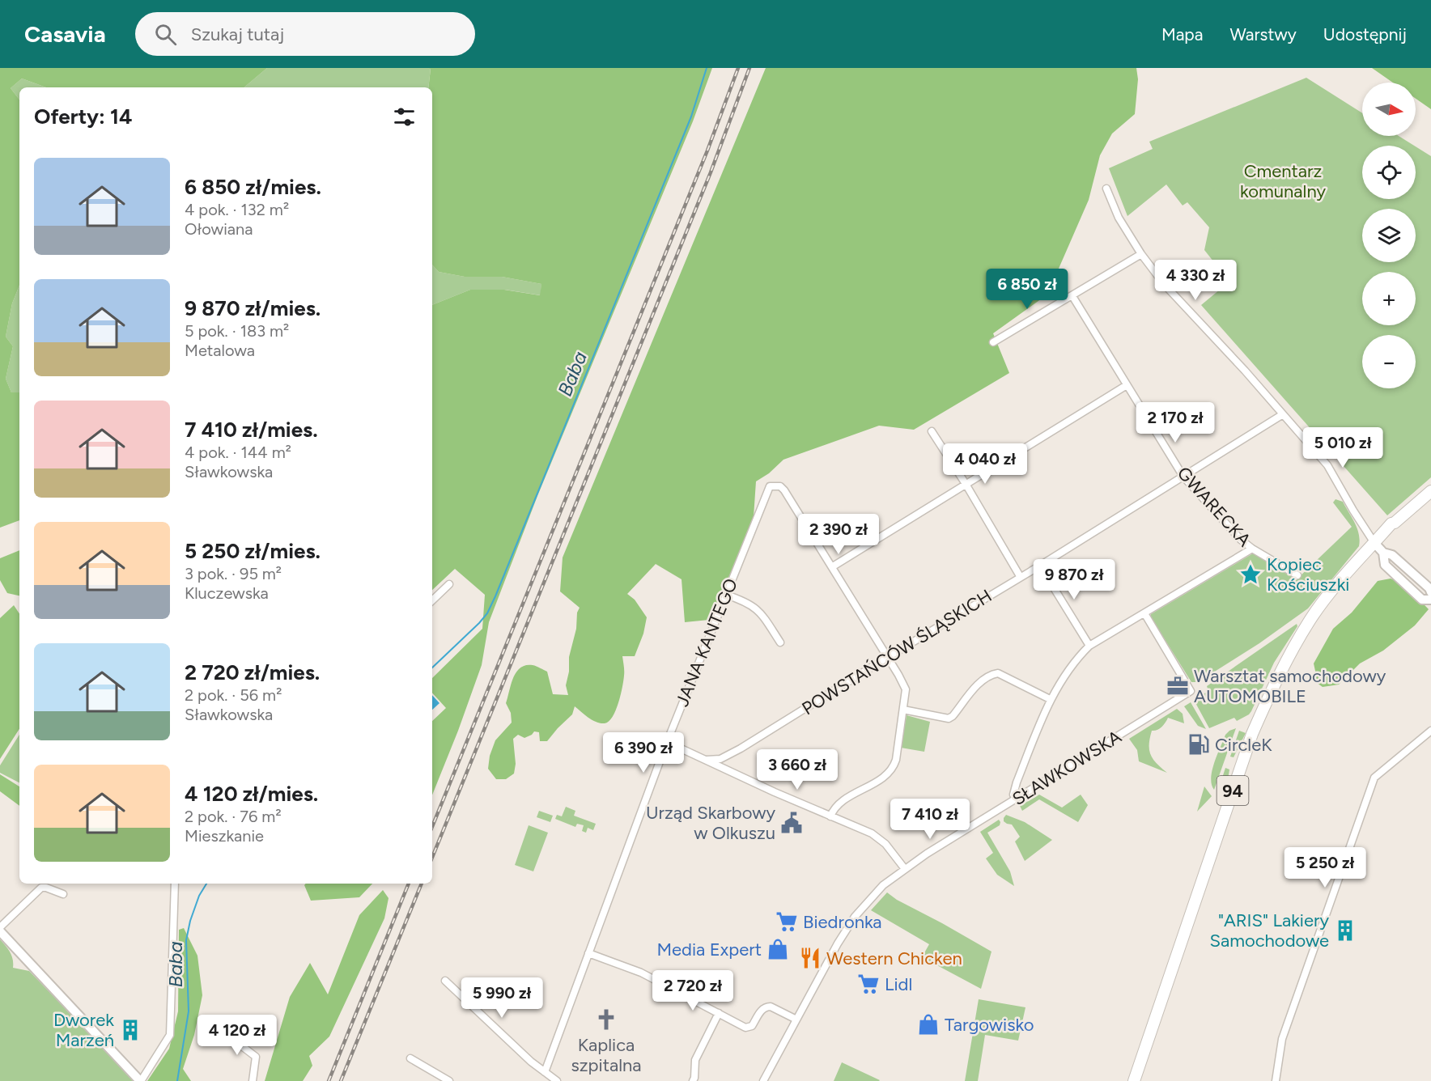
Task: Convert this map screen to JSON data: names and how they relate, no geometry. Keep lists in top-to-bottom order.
{
  "streets": {
    "main road": ["94"],
    "street": [
      "GWARECKA",
      "JANA KANTEGO",
      "POWSTAŃCÓW ŚLĄSKICH",
      "SŁAWKOWSKA"
    ]
  },
  "crossings": [
    ["GWARECKA", "POWSTAŃCÓW ŚLĄSKICH"]
  ],
  "water": ["Baba"],
  "parks": ["Cmentarz komunalny"],
  "places": {
    "place": ["Kopiec Kościuszki"],
    "office": ["Warsztat samochodowy AUTOMOBILE"],
    "fuel station": ["CircleK"],
    "public building": ["Urząd Skarbowy w Olkuszu"],
    "supermarket": ["Biedronka", "Lidl"],
    "building": ["\"ARIS\" Lakiery Samochodowe", "Dworek Marzeń"],
    "shop": ["Media Expert", "Targowisko"],
    "restaurant": ["Western Chicken"],
    "church": ["Kaplica szpitalna"]
  },
  "north": "right",
  "page": {
    "header": "Casavia",
    "search": "Szukaj tutaj",
    "nav": ["Mapa", "Warstwy", "Udostępnij"],
    "map_buttons": ["+", "−"],
    "heading": "Oferty: 14",
    "list": [
      {
        "name": "6 850 zł/mies.",
        "note": "4 pok. · 132 m² · Ołowiana"
      },
      {
        "name": "9 870 zł/mies.",
        "note": "5 pok. · 183 m² · Metalowa"
      },
      {
        "name": "7 410 zł/mies.",
        "note": "4 pok. · 144 m² · Sławkowska"
      },
      {
        "name": "5 250 zł/mies.",
        "note": "3 pok. · 95 m² · Kluczewska"
      },
      {
        "name": "2 720 zł/mies.",
        "note": "2 pok. · 56 m² · Sławkowska"
      },
      {
        "name": "4 120 zł/mies.",
        "note": "2 pok. · 76 m² · Mieszkanie"
      }
    ],
    "price": [
      "4 330 zł",
      "6 850 zł",
      "2 170 zł",
      "5 010 zł",
      "4 040 zł",
      "2 390 zł",
      "9 870 zł",
      "6 390 zł",
      "3 660 zł",
      "7 410 zł",
      "5 250 zł",
      "2 720 zł",
      "5 990 zł",
      "4 120 zł"
    ]
  }
}
